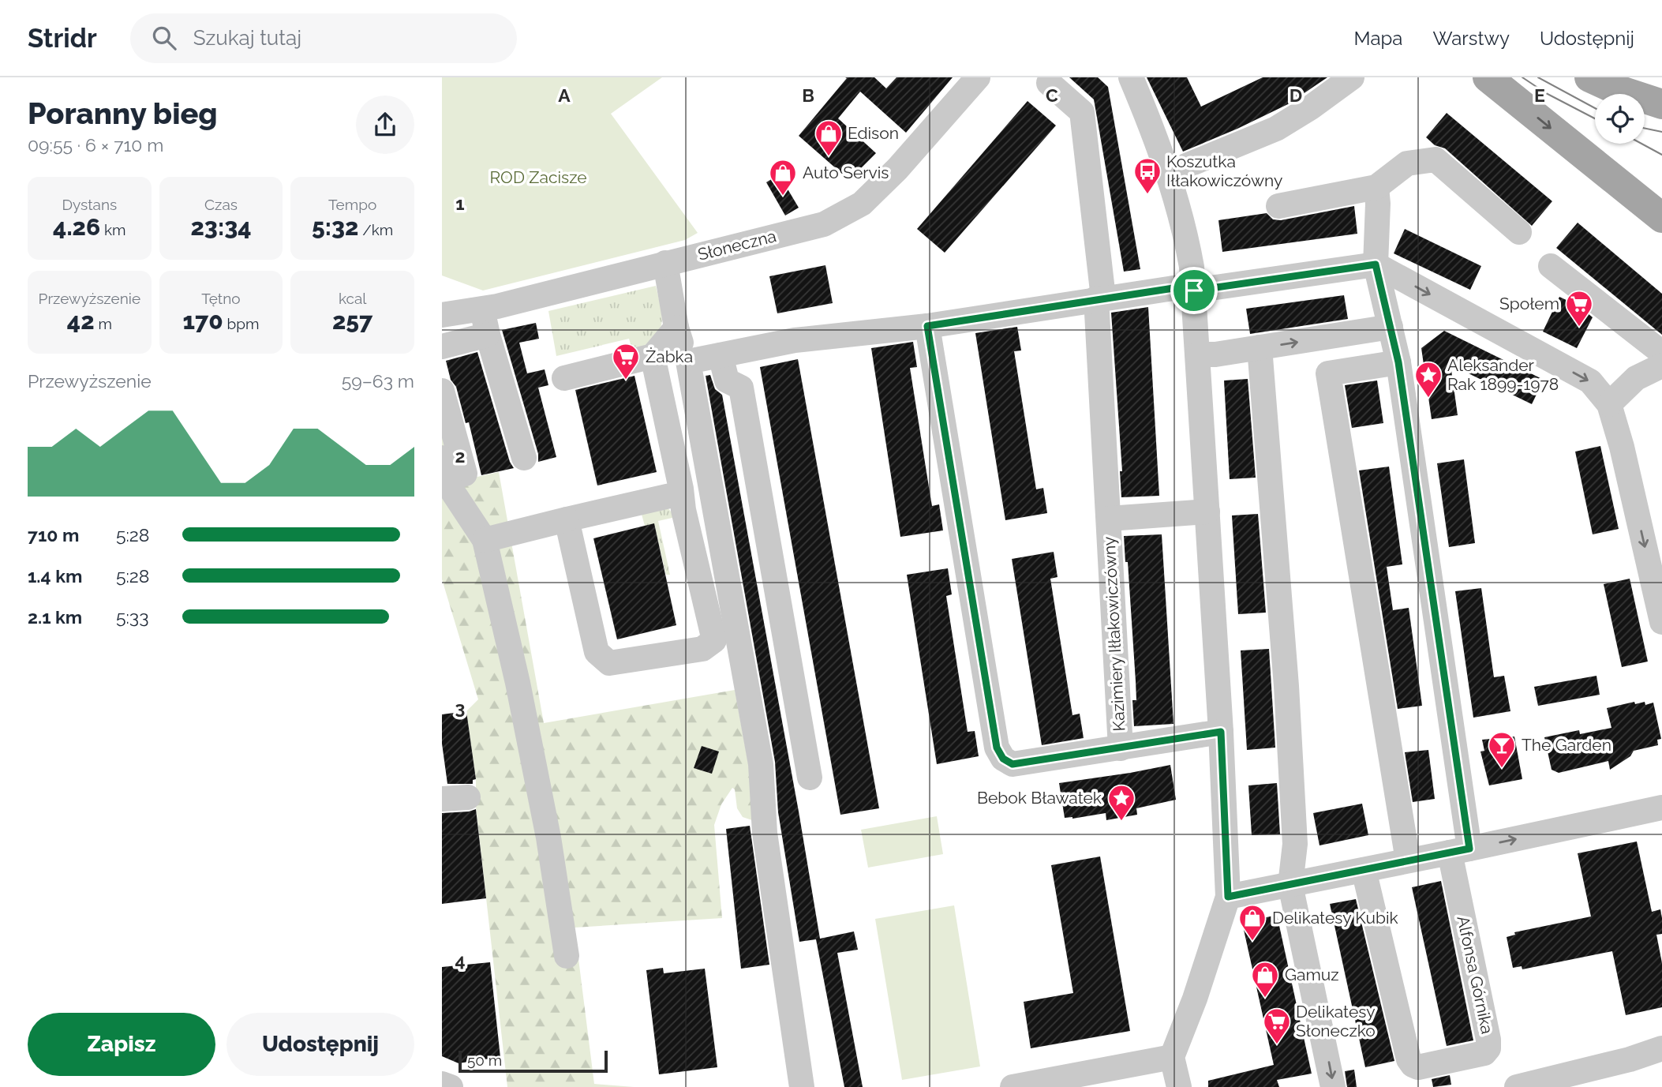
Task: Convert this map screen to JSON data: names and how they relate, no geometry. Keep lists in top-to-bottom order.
{
  "streets": {
    "street": ["Słoneczna", "Kazimiery Iłłakowiczówny", "Alfonsa Górnika"]
  },
  "parks": ["ROD Zacisze"],
  "places": {
    "shop": [
      "Edison",
      "Auto Servis",
      "Delikatesy Kubik",
      "Gamuz"
    ],
    "bus stop": ["Koszutka Iłłakowiczówny"],
    "supermarket": ["Społem", "Żabka", "Delikatesy Słoneczko"],
    "place": ["Aleksander Rak 1899-1978", "Bebok Bławatek"],
    "bar": ["The Garden"]
  },
  "scale_bar": "50 m",
  "page": {
    "header": "Stridr",
    "search": "Szukaj tutaj",
    "nav": ["Mapa", "Warstwy", "Udostępnij"],
    "heading": ["Poranny bieg", "09:55 · 6 × 710 m"],
    "stats": [
      ["Dystans", "4.26 km"],
      ["Czas", "23:34"],
      ["Tempo", "5:32 /km"],
      ["Przewyższenie", "42 m"],
      ["Tętno", "170 bpm"],
      ["kcal", "257"]
    ],
    "chart": ["Przewyższenie", "59–63 m"],
    "list": [
      {
        "name": "710 m",
        "note": "5:28"
      },
      {
        "name": "1.4 km",
        "note": "5:28"
      },
      {
        "name": "2.1 km",
        "note": "5:33"
      }
    ],
    "buttons": ["Zapisz", "Udostępnij"],
    "scale": "50 m"
  },
  "grid": {
    "columns": [
      "A",
      "B",
      "C",
      "D",
      "E"
    ],
    "rows": [
      "1",
      "2",
      "3",
      "4"
    ]
  }
}
